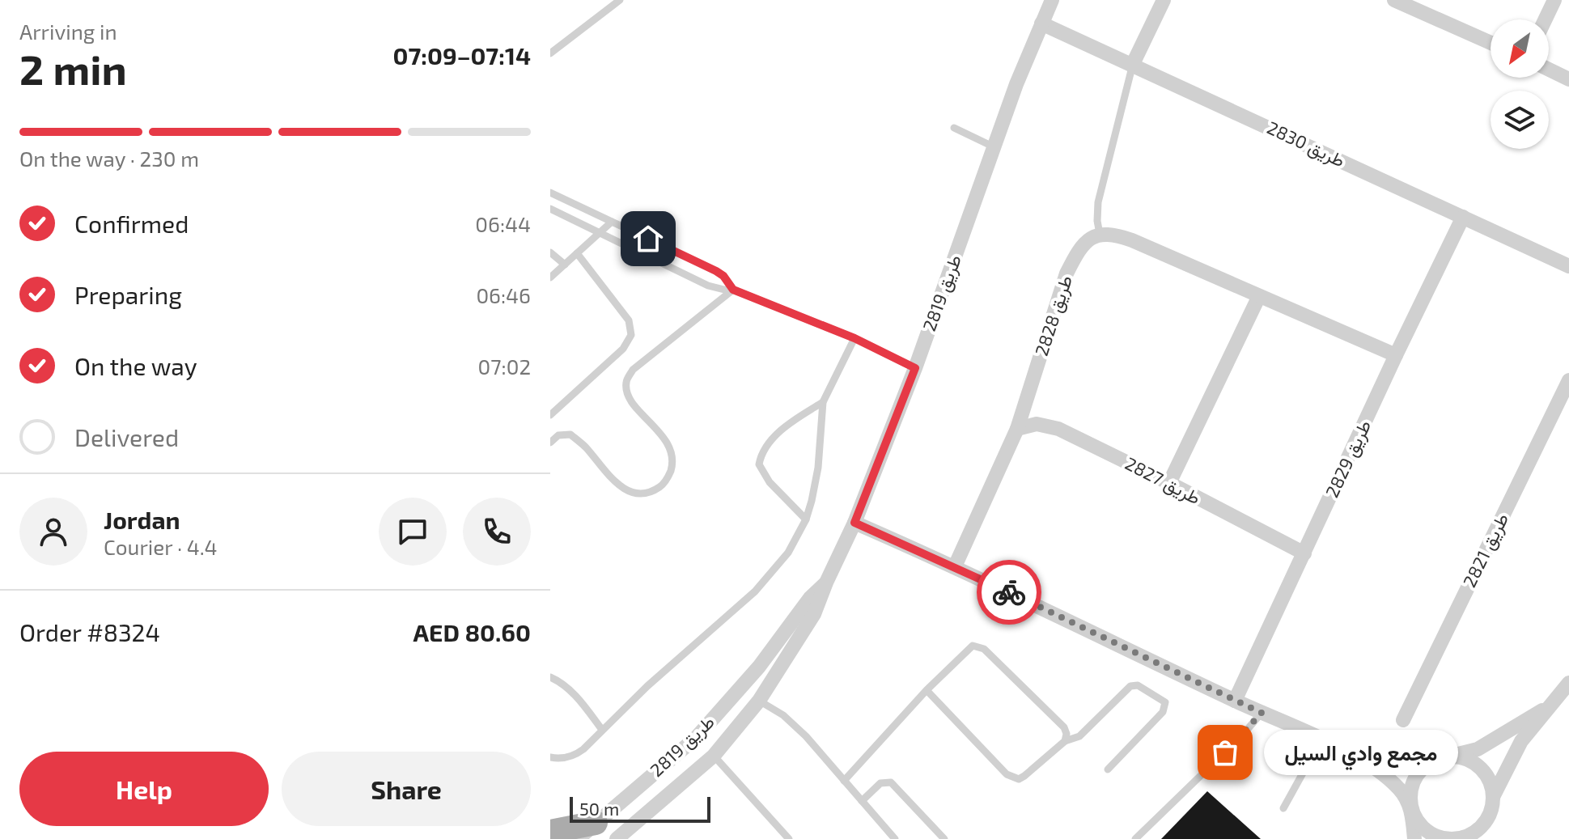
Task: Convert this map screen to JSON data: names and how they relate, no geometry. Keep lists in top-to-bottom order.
{
  "streets": {
    "street": [
      "طريق 2830",
      "طريق 2819",
      "طريق 2828",
      "طريق 2829",
      "طريق 2827",
      "طريق 2821"
    ]
  },
  "crossings": [
    ["طريق 2830", "طريق 2819"],
    ["طريق 2830", "طريق 2829"],
    ["طريق 2828", "طريق 2827"],
    ["طريق 2829", "طريق 2827"]
  ],
  "places": ["مجمع وادي السيل"],
  "scale_bar": "50 m",
  "north": "bottom left",
  "page": {
    "heading": ["2 min", "Arriving in", "07:09–07:14"],
    "panel": [
      "Jordan",
      "Courier · 4.4",
      "Order #8324",
      "AED 80.60"
    ],
    "bar": "On the way · 230 m",
    "list": [
      ["Confirmed", "06:44"],
      ["Preparing", "06:46"],
      ["On the way", "07:02"],
      "Delivered"
    ],
    "bubble": "مجمع وادي السيل",
    "buttons": ["Help", "Share"],
    "scale": "50 m"
  }
}
